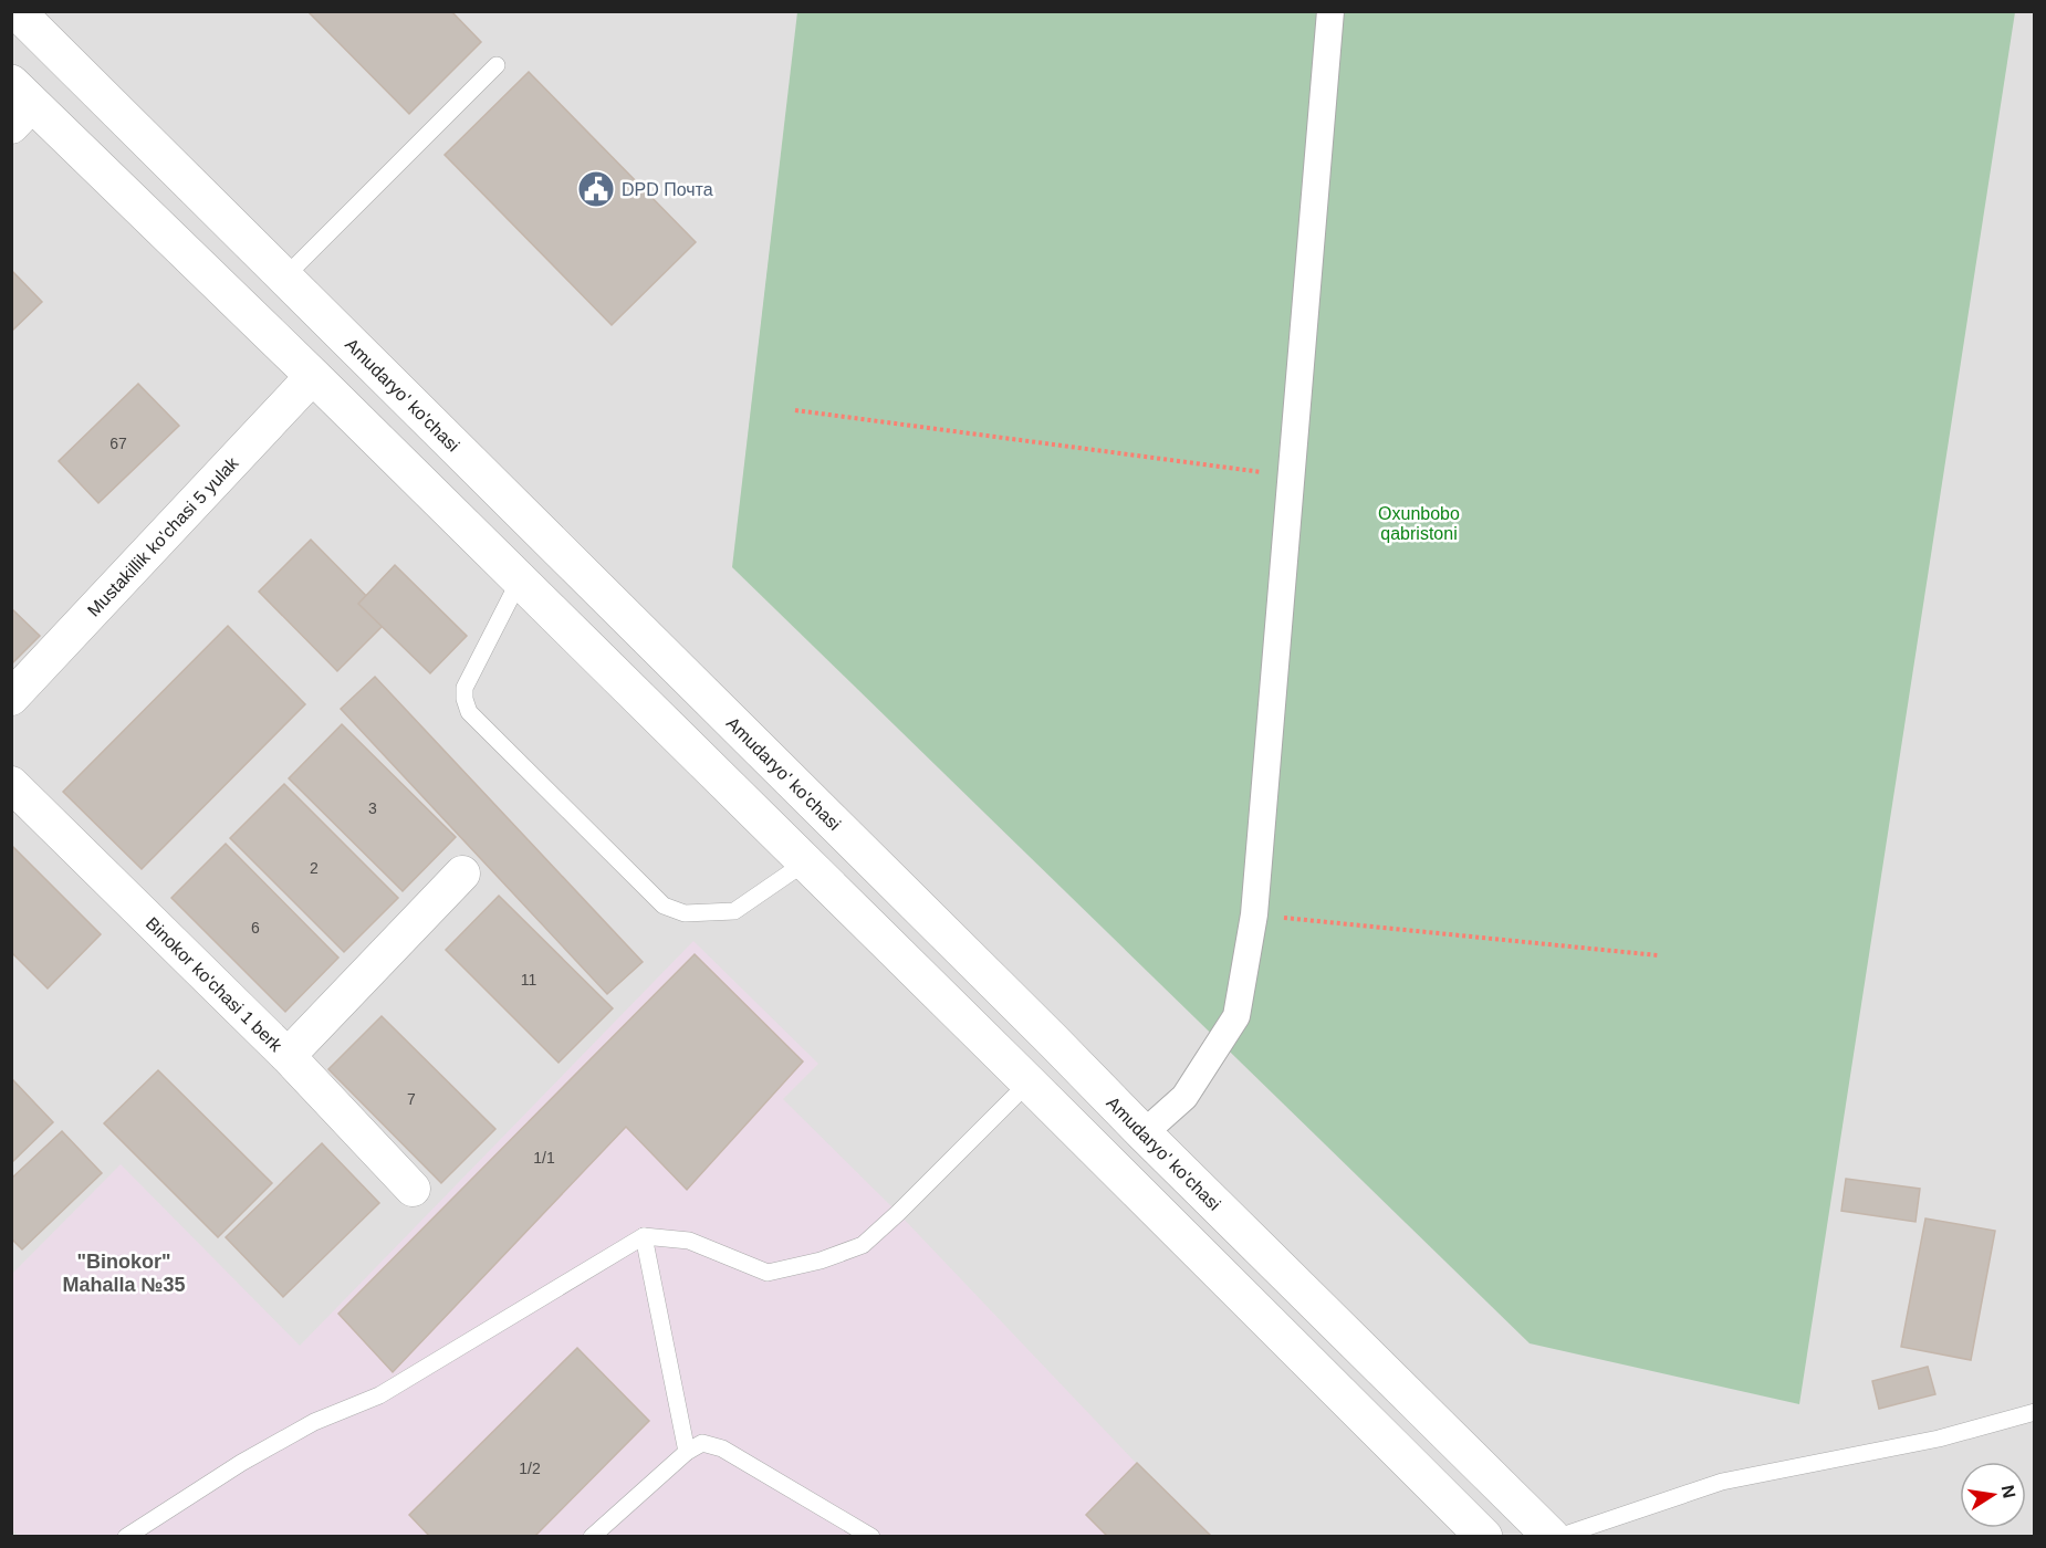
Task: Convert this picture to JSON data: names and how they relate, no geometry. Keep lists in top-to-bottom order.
{
  "streets": {
    "street": ["Amudaryo' ko'chasi", "Mustakillik ko'chasi 5 yulak", "Binokor ko'chasi 1 berk"]
  },
  "districts": ["\"Binokor\" Mahalla №35"],
  "parks": ["Oxunbobo qabristoni"],
  "places": {
    "public building": ["DPD Почта"]
  },
  "house_numbers": [
    "67",
    "3",
    "2",
    "6",
    "11",
    "7",
    "1/1",
    "1/2"
  ],
  "north": "right"
}
